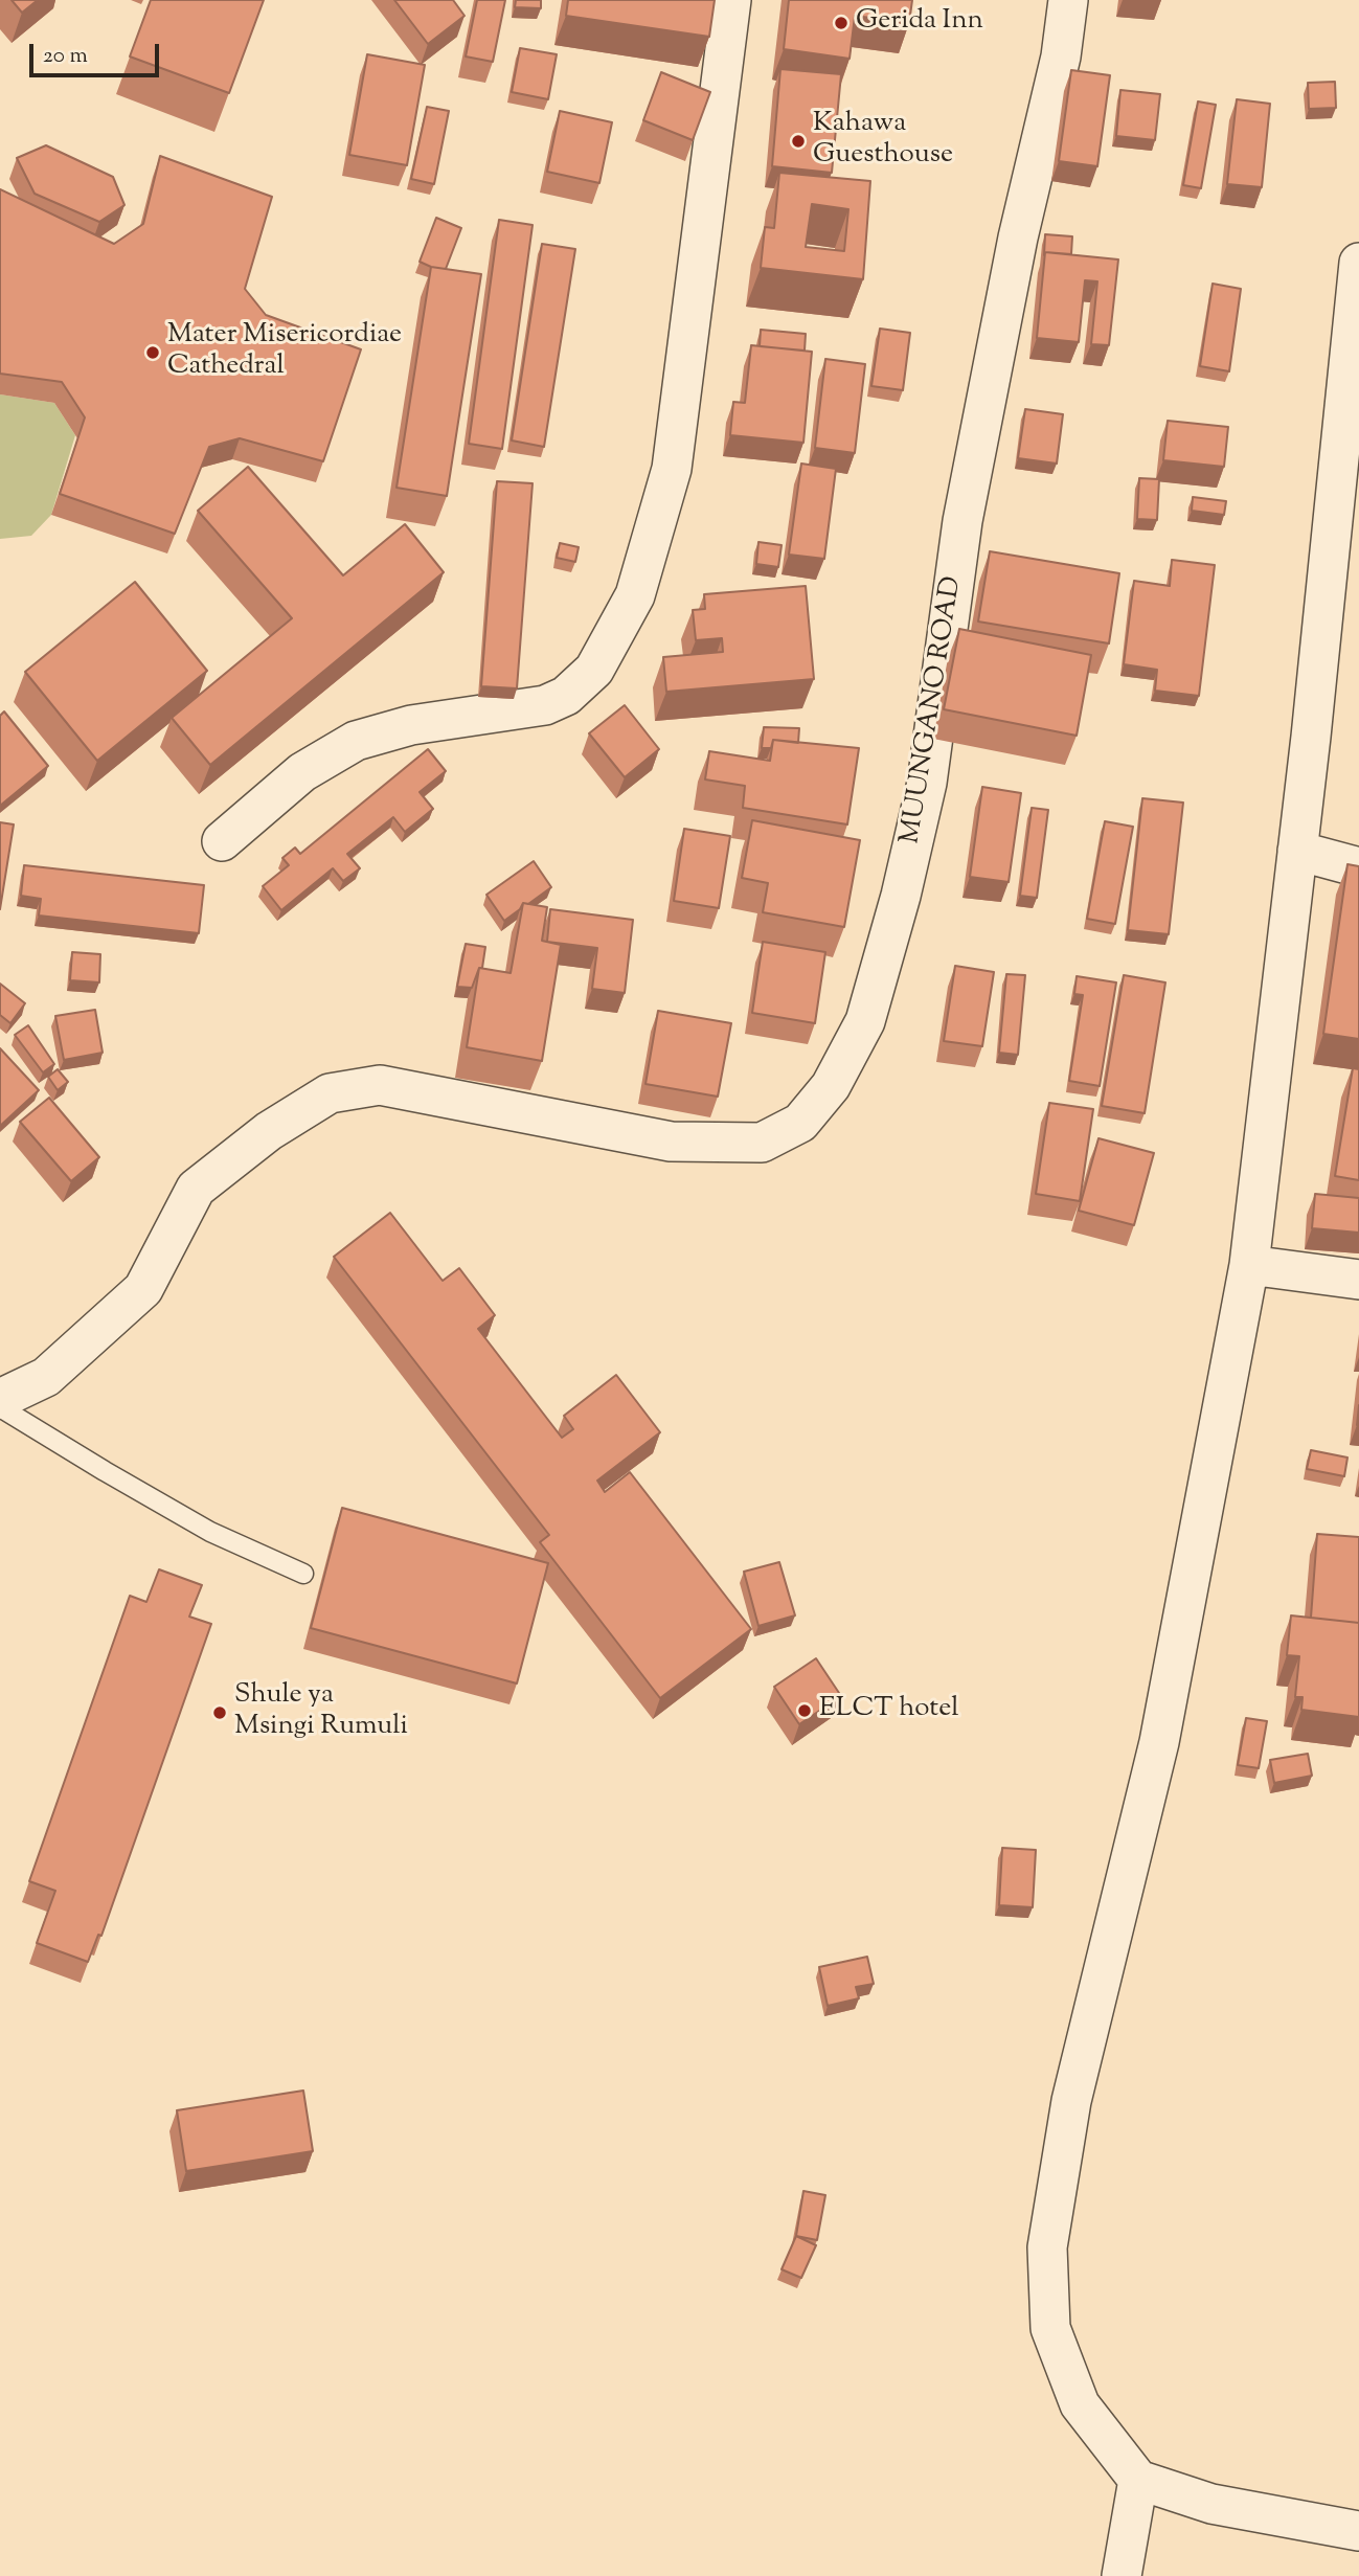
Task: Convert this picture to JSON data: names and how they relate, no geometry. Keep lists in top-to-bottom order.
{
  "streets": {
    "street": ["MUUNGANO ROAD"]
  },
  "places": [
    "Gerida Inn",
    "Kahawa Guesthouse",
    "Mater Misericordiae Cathedral",
    "ELCT hotel",
    "Shule ya Msingi Rumuli"
  ],
  "scale_bar": "20 m"
}
